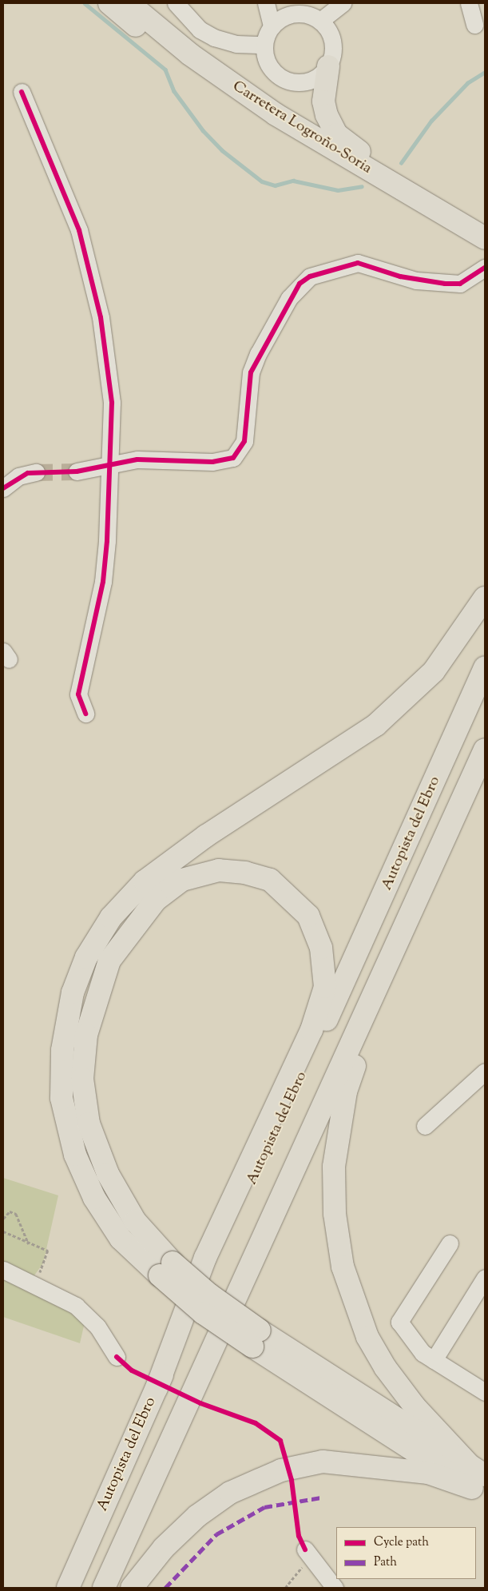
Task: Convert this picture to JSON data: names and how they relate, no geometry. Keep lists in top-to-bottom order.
{
  "streets": {
    "highway": ["Carretera Logroño-Soria", "Autopista del Ebro"]
  },
  "legend": ["Cycle path", "Path"]
}
